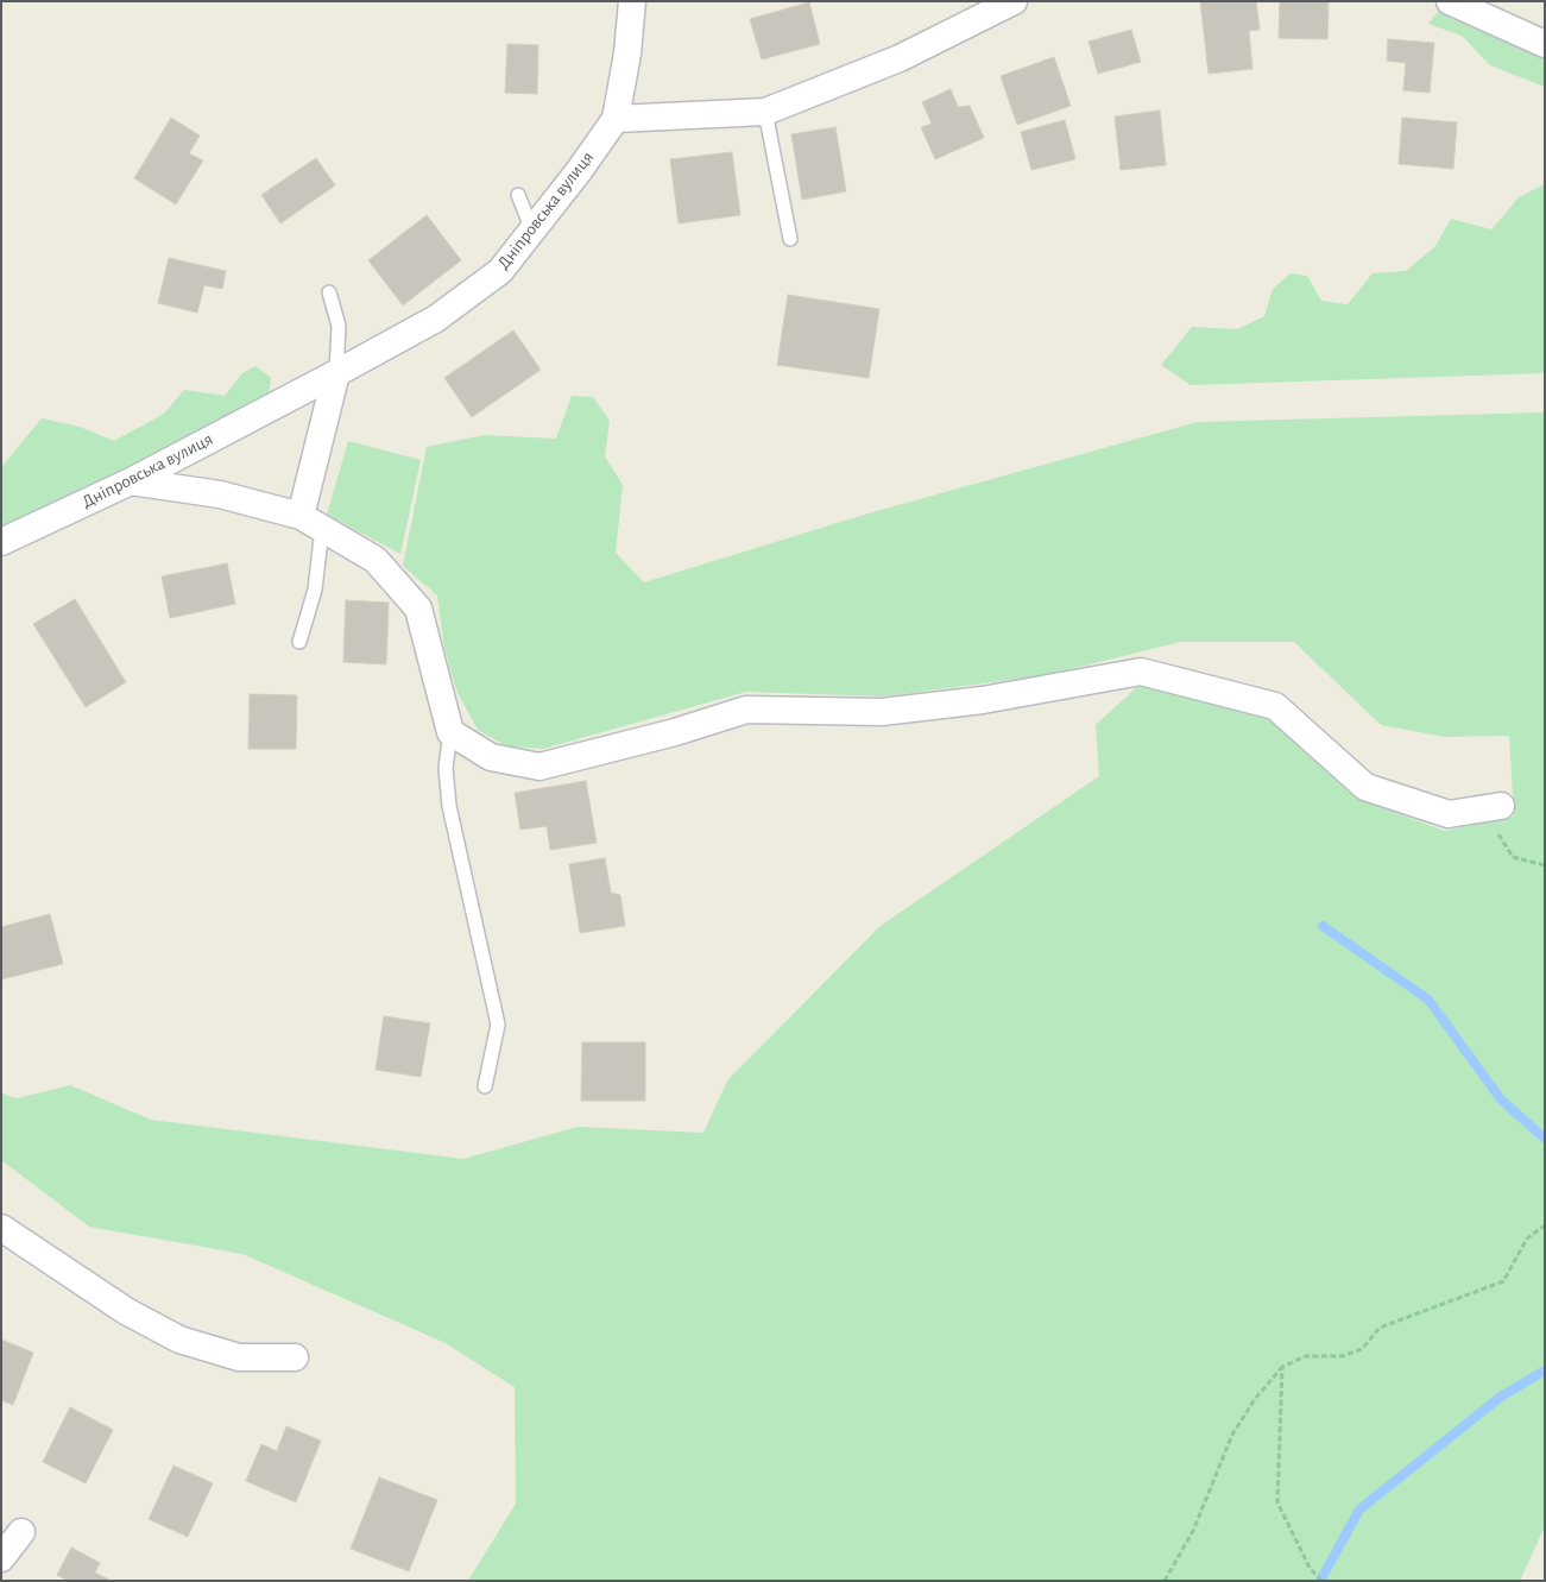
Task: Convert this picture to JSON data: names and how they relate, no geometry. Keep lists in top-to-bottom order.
{
  "streets": {
    "street": ["Дніпровська вулиця"]
  }
}
